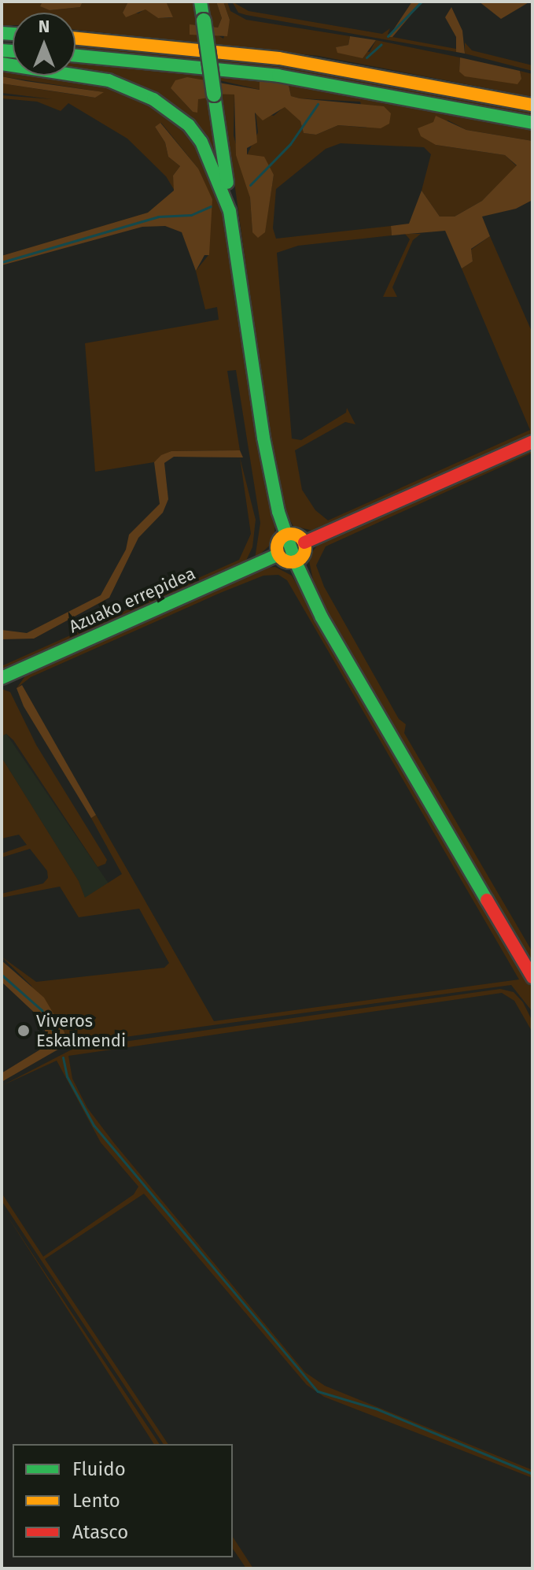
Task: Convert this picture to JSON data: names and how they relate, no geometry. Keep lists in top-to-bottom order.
{
  "streets": {
    "main road": ["Azuako errepidea"]
  },
  "places": ["Viveros Eskalmendi"],
  "legend": ["Fluido", "Lento", "Atasco"],
  "north": "top"
}
